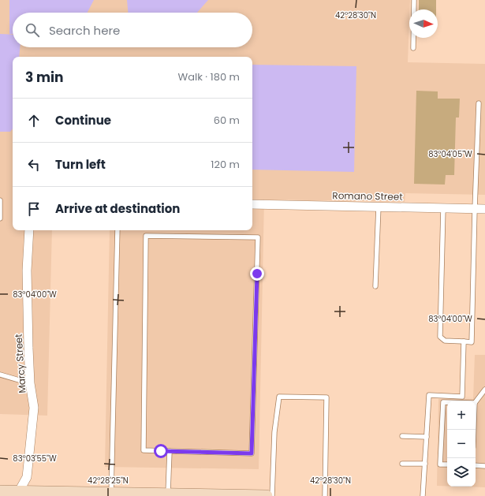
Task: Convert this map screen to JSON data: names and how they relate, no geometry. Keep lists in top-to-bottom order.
{
  "streets": {
    "street": ["Romano Street", "Marcy Street"]
  },
  "north": "right",
  "page": {
    "search": "Search here",
    "heading": ["3 min", "Walk · 180 m"],
    "list": [
      ["Continue", "60 m"],
      ["Turn left", "120 m"],
      "Arrive at destination"
    ],
    "map_buttons": ["+", "−"]
  },
  "coordinates": [
    "42°28'30\"N",
    "83°04'05\"W",
    "83°04'00\"W",
    "83°03'55\"W",
    "42°28'25\"N"
  ]
}
